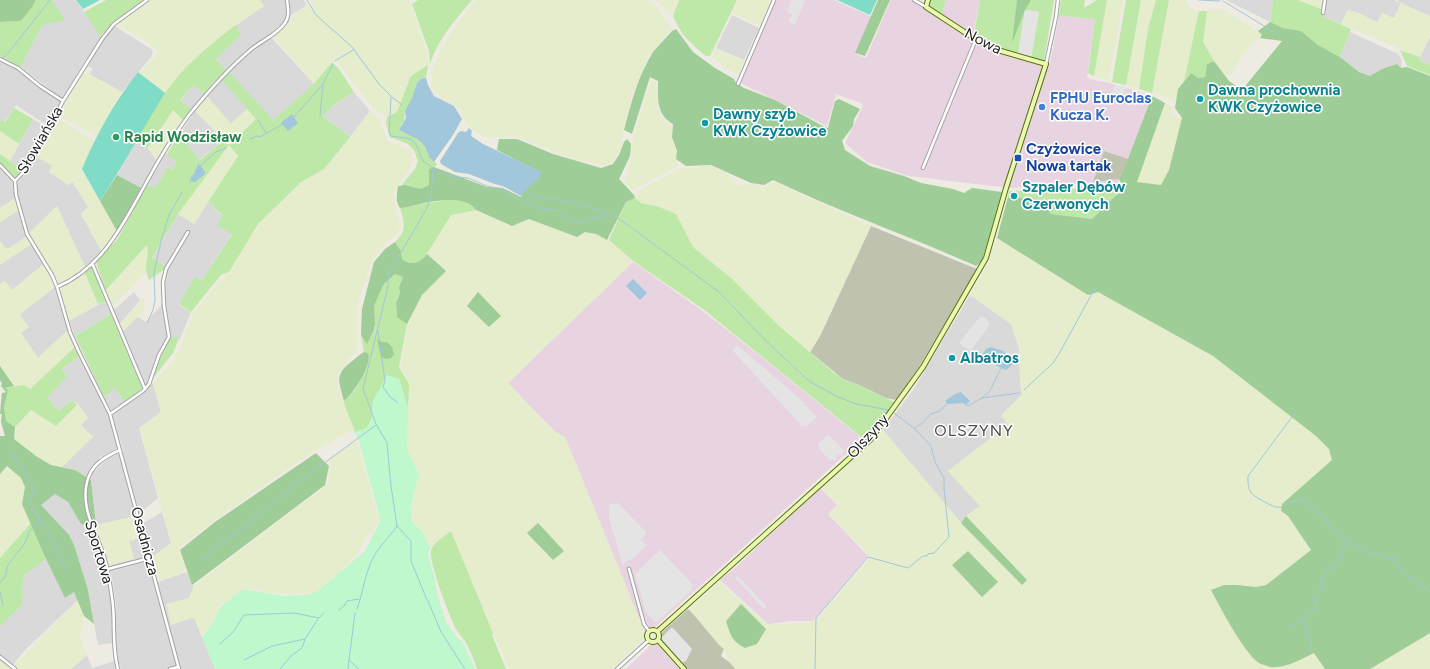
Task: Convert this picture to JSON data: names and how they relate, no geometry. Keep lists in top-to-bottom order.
{
  "streets": {
    "street": [
      "Nowa",
      "Słowiańska",
      "Olszyny",
      "Osadnicza",
      "Sportowa"
    ]
  },
  "crossings": [
    ["Nowa", "Olszyny"],
    ["Słowiańska", "Osadnicza"],
    ["Osadnicza", "Sportowa"]
  ],
  "districts": ["OLSZYNY"],
  "places": {
    "other": [
      "Dawna prochownia KWK Czyżowice",
      "FPHU Euroclas Kucza K.",
      "Dawny szyb KWK Czyżowice",
      "Rapid Wodzisław",
      "Szpaler Dębów Czerwonych",
      "Albatros"
    ],
    "transit": ["Czyżowice Nowa tartak"]
  }
}
